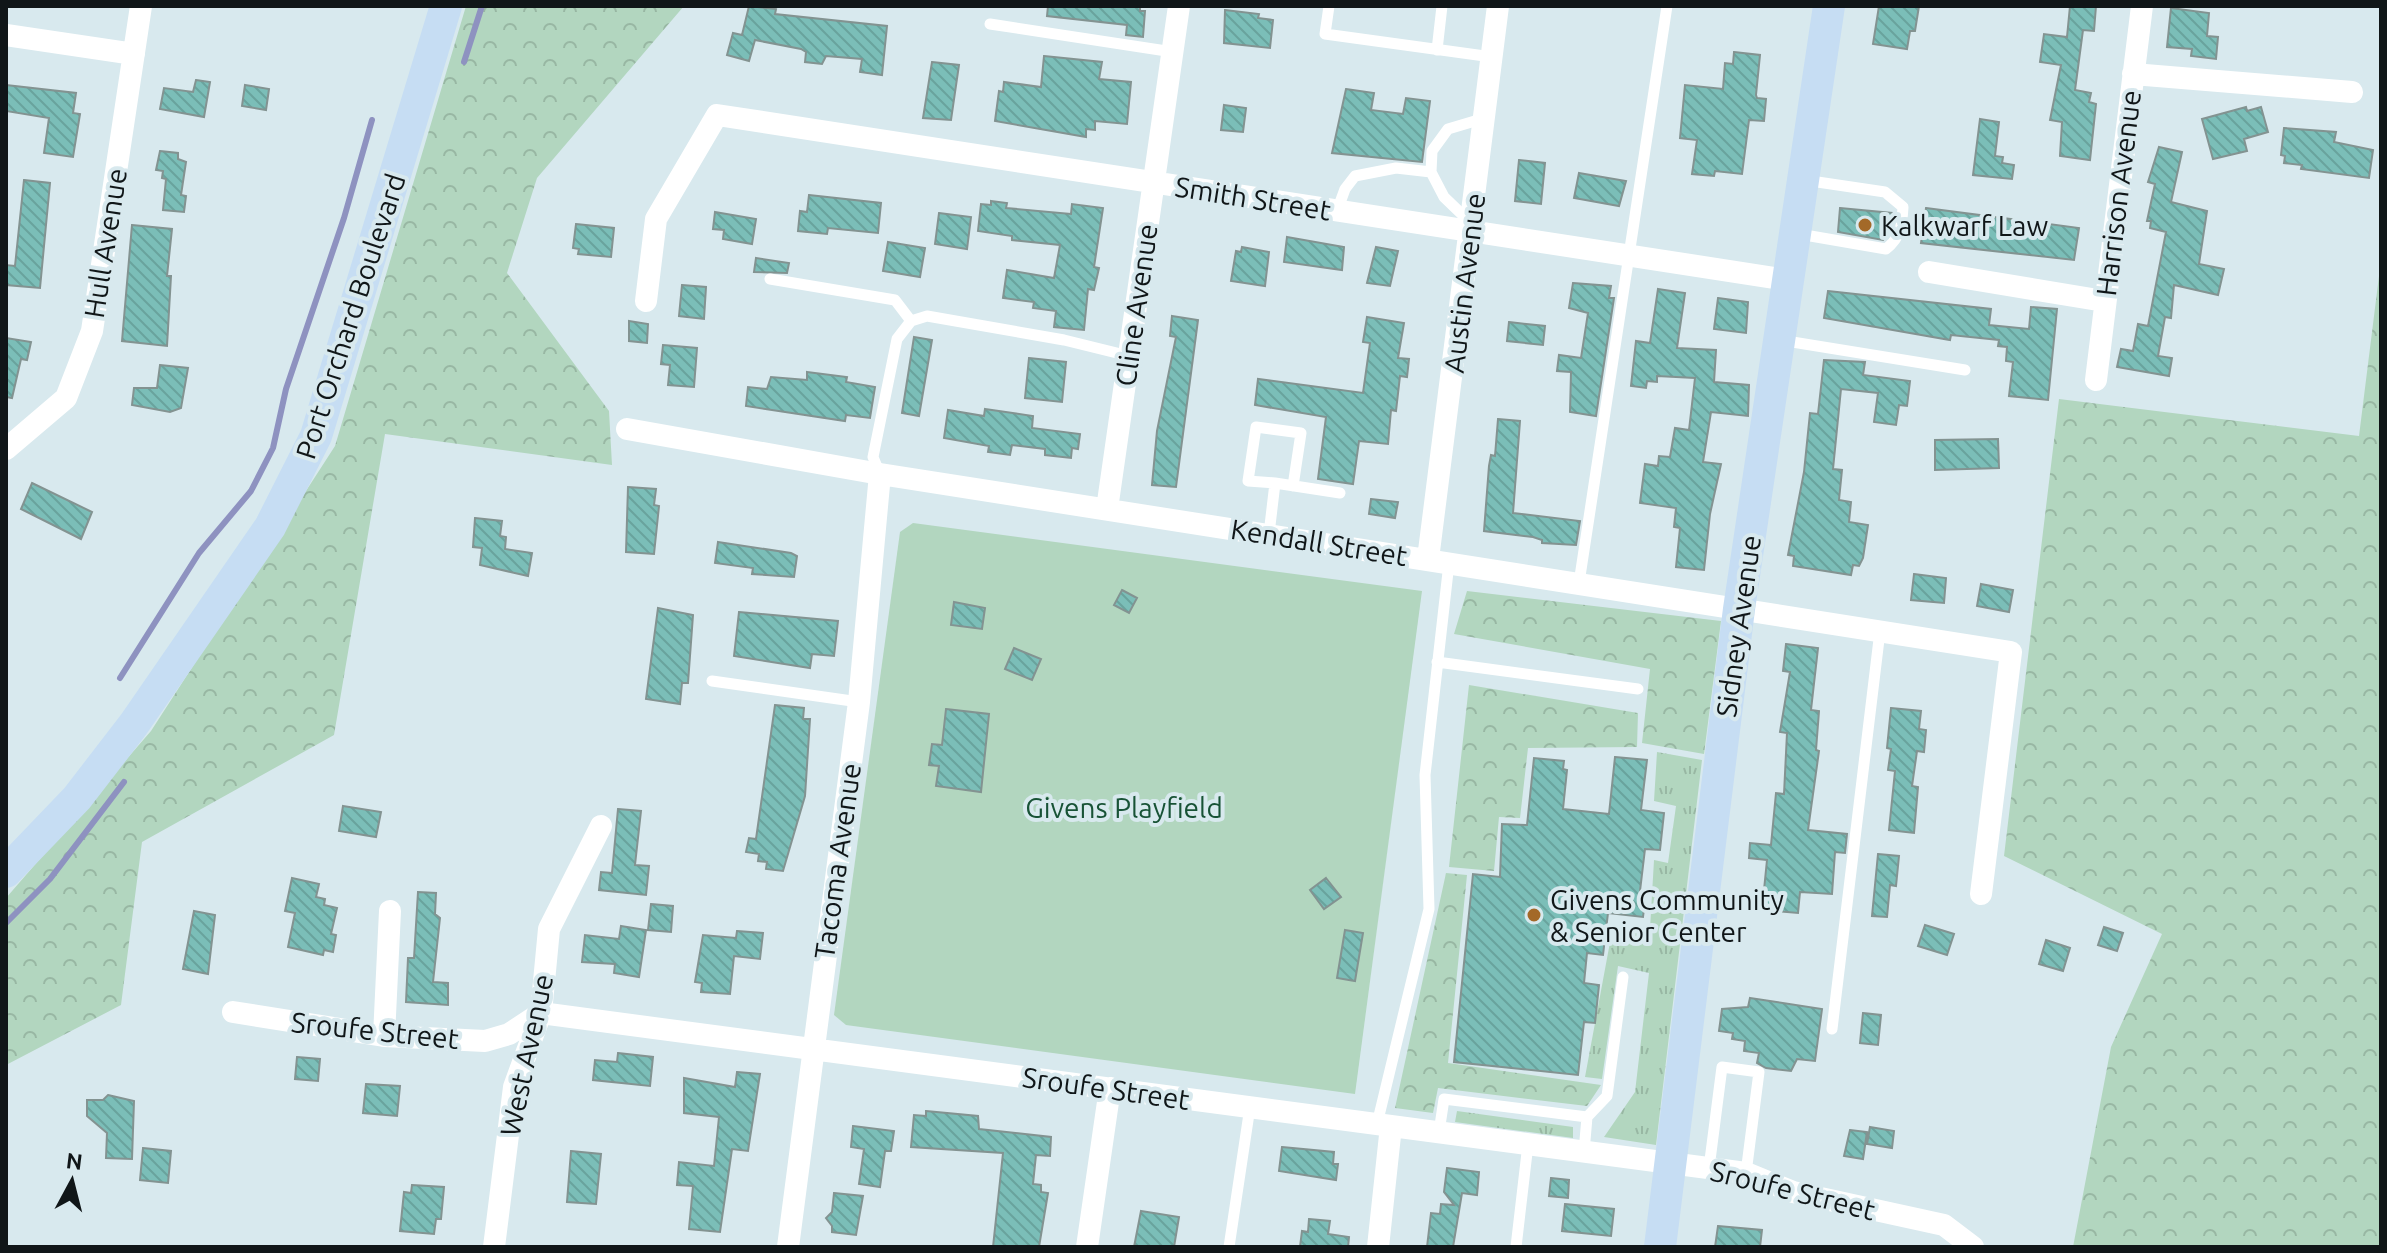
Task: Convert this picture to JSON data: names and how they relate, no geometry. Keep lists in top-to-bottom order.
{
  "streets": {
    "main road": ["Port Orchard Boulevard", "Sidney Avenue"],
    "street": [
      "Harrison Avenue",
      "Smith Street",
      "Hull Avenue",
      "Austin Avenue",
      "Cline Avenue",
      "Kendall Street",
      "Tacoma Avenue",
      "Sroufe Street",
      "West Avenue"
    ]
  },
  "crossings": [
    ["Smith Street", "Austin Avenue"],
    ["Smith Street", "Cline Avenue"],
    ["Smith Street", "Sidney Avenue"],
    ["Austin Avenue", "Kendall Street"],
    ["Cline Avenue", "Kendall Street"],
    ["Kendall Street", "Sidney Avenue"],
    ["Kendall Street", "Tacoma Avenue"],
    ["Sidney Avenue", "Sroufe Street"],
    ["Tacoma Avenue", "Sroufe Street"],
    ["Sroufe Street", "West Avenue"]
  ],
  "parks": ["Givens Playfield"],
  "places": ["Kalkwarf Law", "Givens Community & Senior Center"],
  "north": "top"
}
